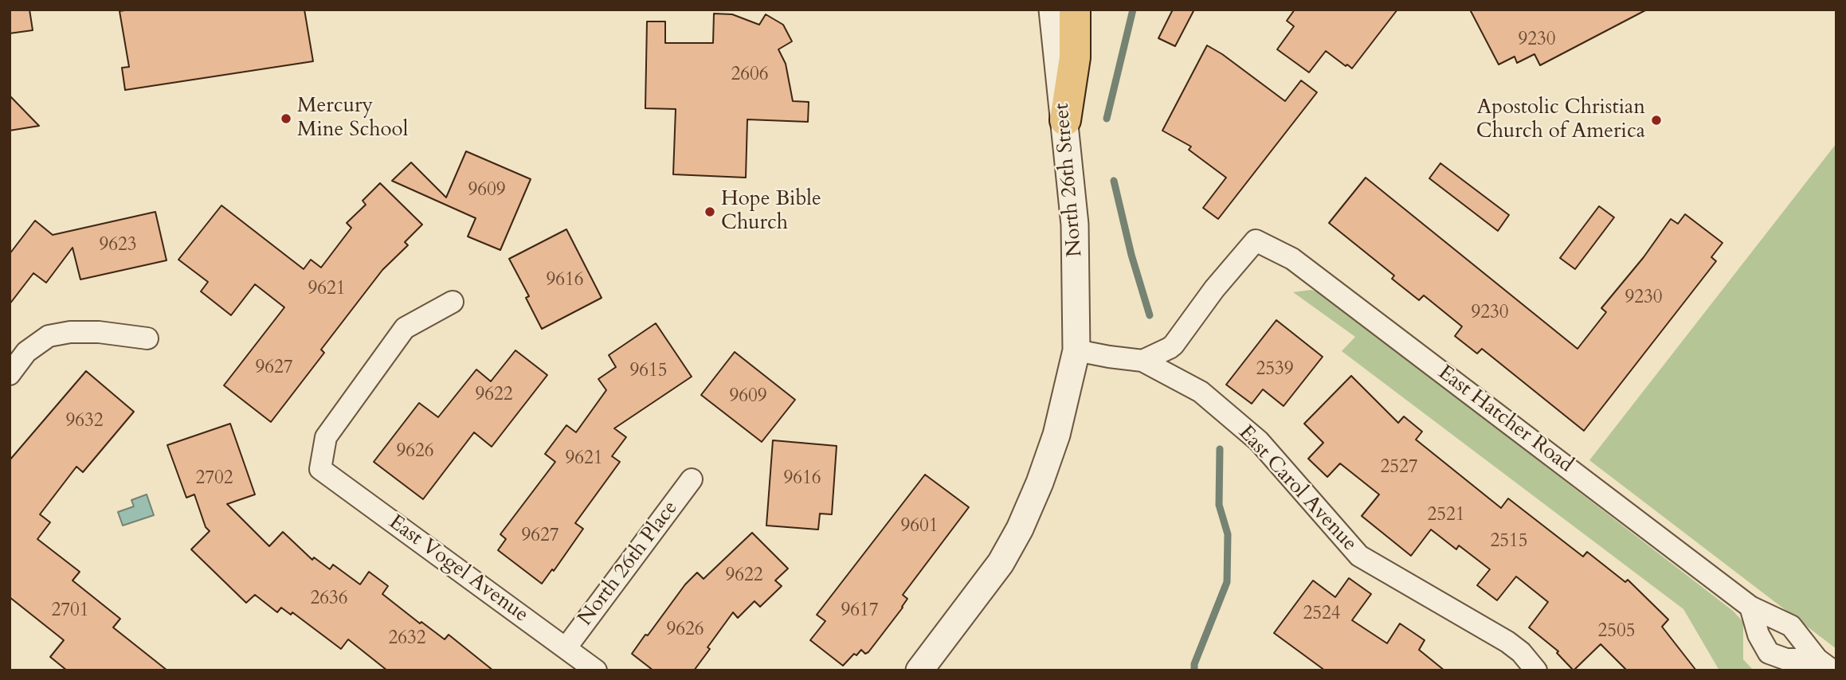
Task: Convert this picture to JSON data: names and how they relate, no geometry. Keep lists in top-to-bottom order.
{
  "streets": {
    "street": [
      "North 26th Street",
      "East Hatcher Road",
      "East Carol Avenue",
      "North 26th Place",
      "East Vogel Avenue"
    ]
  },
  "crossings": [
    ["East Hatcher Road", "East Carol Avenue"],
    ["North 26th Place", "East Vogel Avenue"]
  ],
  "places": ["Mercury Mine School", "Apostolic Christian Church of America", "Hope Bible Church"],
  "house_numbers": [
    "9230",
    "2606",
    "9609",
    "9623",
    "9616",
    "9621",
    "9230",
    "9230",
    "9627",
    "2539",
    "9615",
    "9622",
    "9609",
    "9632",
    "9626",
    "9621",
    "2527",
    "2702",
    "9616",
    "2521",
    "9601",
    "9627",
    "2515",
    "9622",
    "2636",
    "2701",
    "9617",
    "2524",
    "9626",
    "2505",
    "2632"
  ]
}
